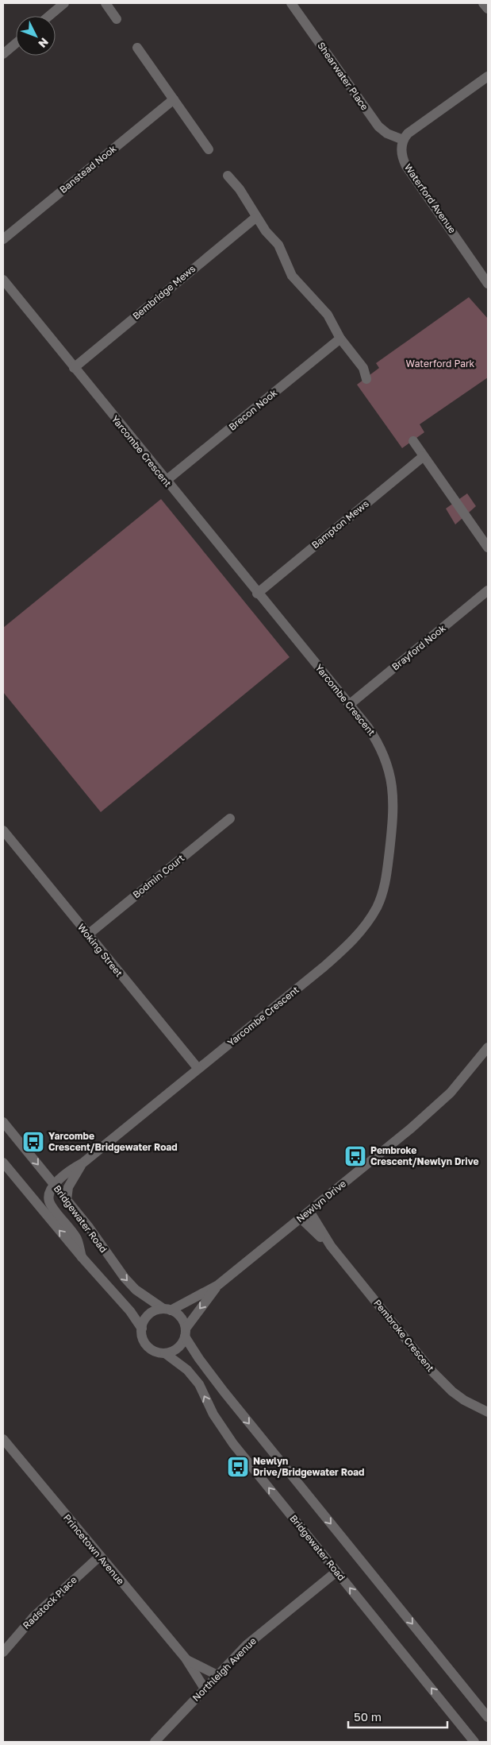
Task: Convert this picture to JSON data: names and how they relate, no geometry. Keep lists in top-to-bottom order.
{
  "streets": {
    "street": [
      "Shearwater Place",
      "Banstead Nook",
      "Waterford Avenue",
      "Bembridge Mews",
      "Brecon Nook",
      "Yarcombe Crescent",
      "Bampton Mews",
      "Brayford Nook",
      "Bodmin Court",
      "Woking Street",
      "Newlyn Drive",
      "Bridgewater Road",
      "Pembroke Crescent",
      "Princetown Avenue",
      "Radstock Place",
      "Northleigh Avenue"
    ]
  },
  "crossings": [
    ["Shearwater Place", "Waterford Avenue"],
    ["Bembridge Mews", "Yarcombe Crescent"],
    ["Brecon Nook", "Yarcombe Crescent"],
    ["Yarcombe Crescent", "Bampton Mews"],
    ["Yarcombe Crescent", "Brayford Nook"],
    ["Yarcombe Crescent", "Woking Street"],
    ["Yarcombe Crescent", "Bridgewater Road"],
    ["Bodmin Court", "Woking Street"],
    ["Newlyn Drive", "Bridgewater Road"],
    ["Newlyn Drive", "Pembroke Crescent"],
    ["Bridgewater Road", "Northleigh Avenue"],
    ["Princetown Avenue", "Radstock Place"],
    ["Princetown Avenue", "Northleigh Avenue"]
  ],
  "parks": ["Waterford Park"],
  "places": {
    "bus stop": ["Yarcombe Crescent/Bridgewater Road", "Pembroke Crescent/Newlyn Drive", "Newlyn Drive/Bridgewater Road"]
  },
  "scale_bar": "50 m",
  "north": "bottom right"
}
